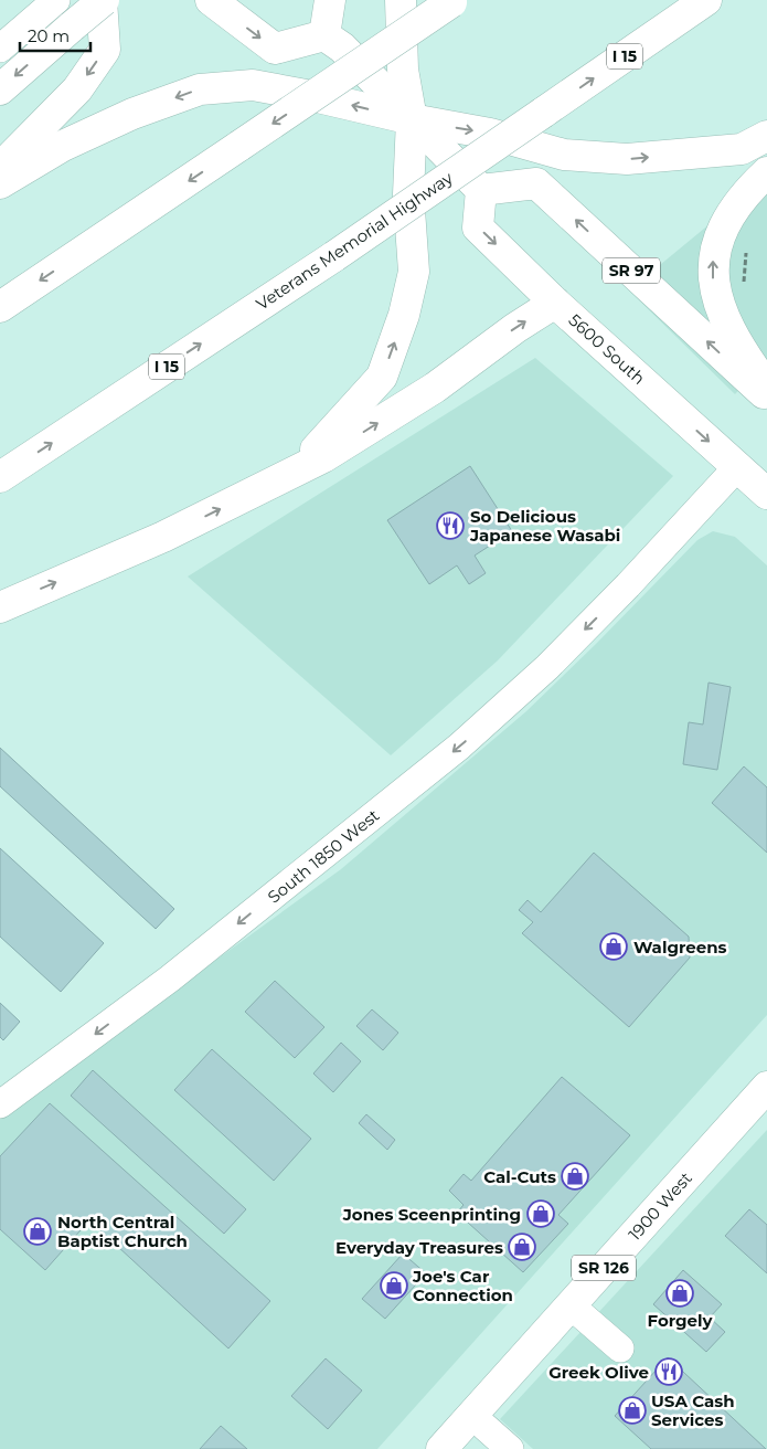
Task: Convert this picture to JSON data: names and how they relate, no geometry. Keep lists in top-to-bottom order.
{
  "streets": {
    "main road": [
      "I 15",
      "Veterans Memorial Highway",
      "SR 97",
      "5600 South",
      "1900 West",
      "SR 126"
    ],
    "street": ["South 1850 West"]
  },
  "crossings": [
    ["SR 97", "5600 South"],
    ["5600 South", "South 1850 West"]
  ],
  "one_way": ["South 1850 West"],
  "places": {
    "restaurant": ["So Delicious Japanese Wasabi", "Greek Olive"],
    "shop": [
      "Walgreens",
      "Cal-Cuts",
      "Jones Sceenprinting",
      "North Central Baptist Church",
      "Everyday Treasures",
      "Joe's Car Connection",
      "Forgely",
      "USA Cash Services"
    ]
  },
  "scale_bar": "20 m"
}
